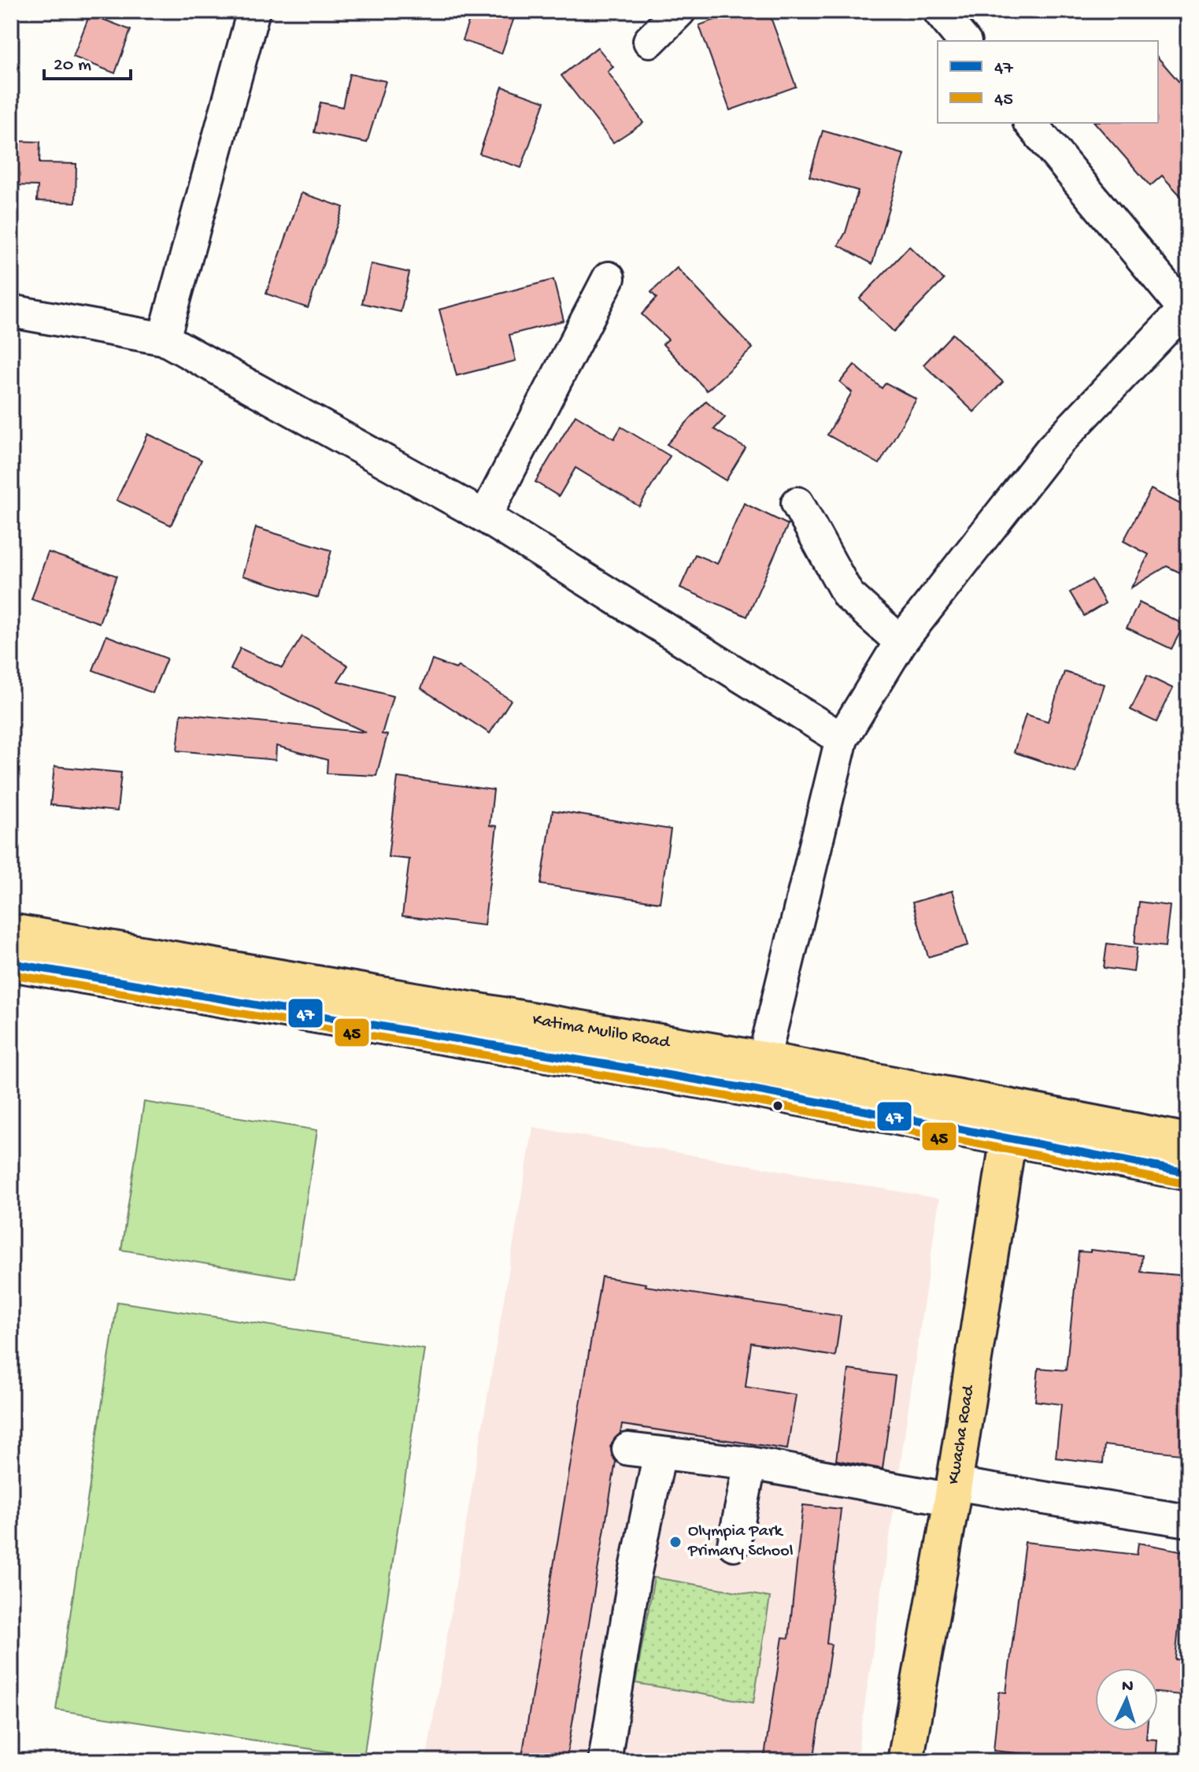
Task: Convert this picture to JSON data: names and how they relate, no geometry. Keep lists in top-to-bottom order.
{
  "streets": {
    "main road": ["Katima Mulilo Road", "Kwacha Road"]
  },
  "crossings": [
    ["Katima Mulilo Road", "Kwacha Road"]
  ],
  "places": ["Olympia Park Primary School"],
  "lines": ["transit line 47", "transit line 45"],
  "legend": ["47", "45"],
  "scale_bar": "20 m",
  "north": "top"
}
